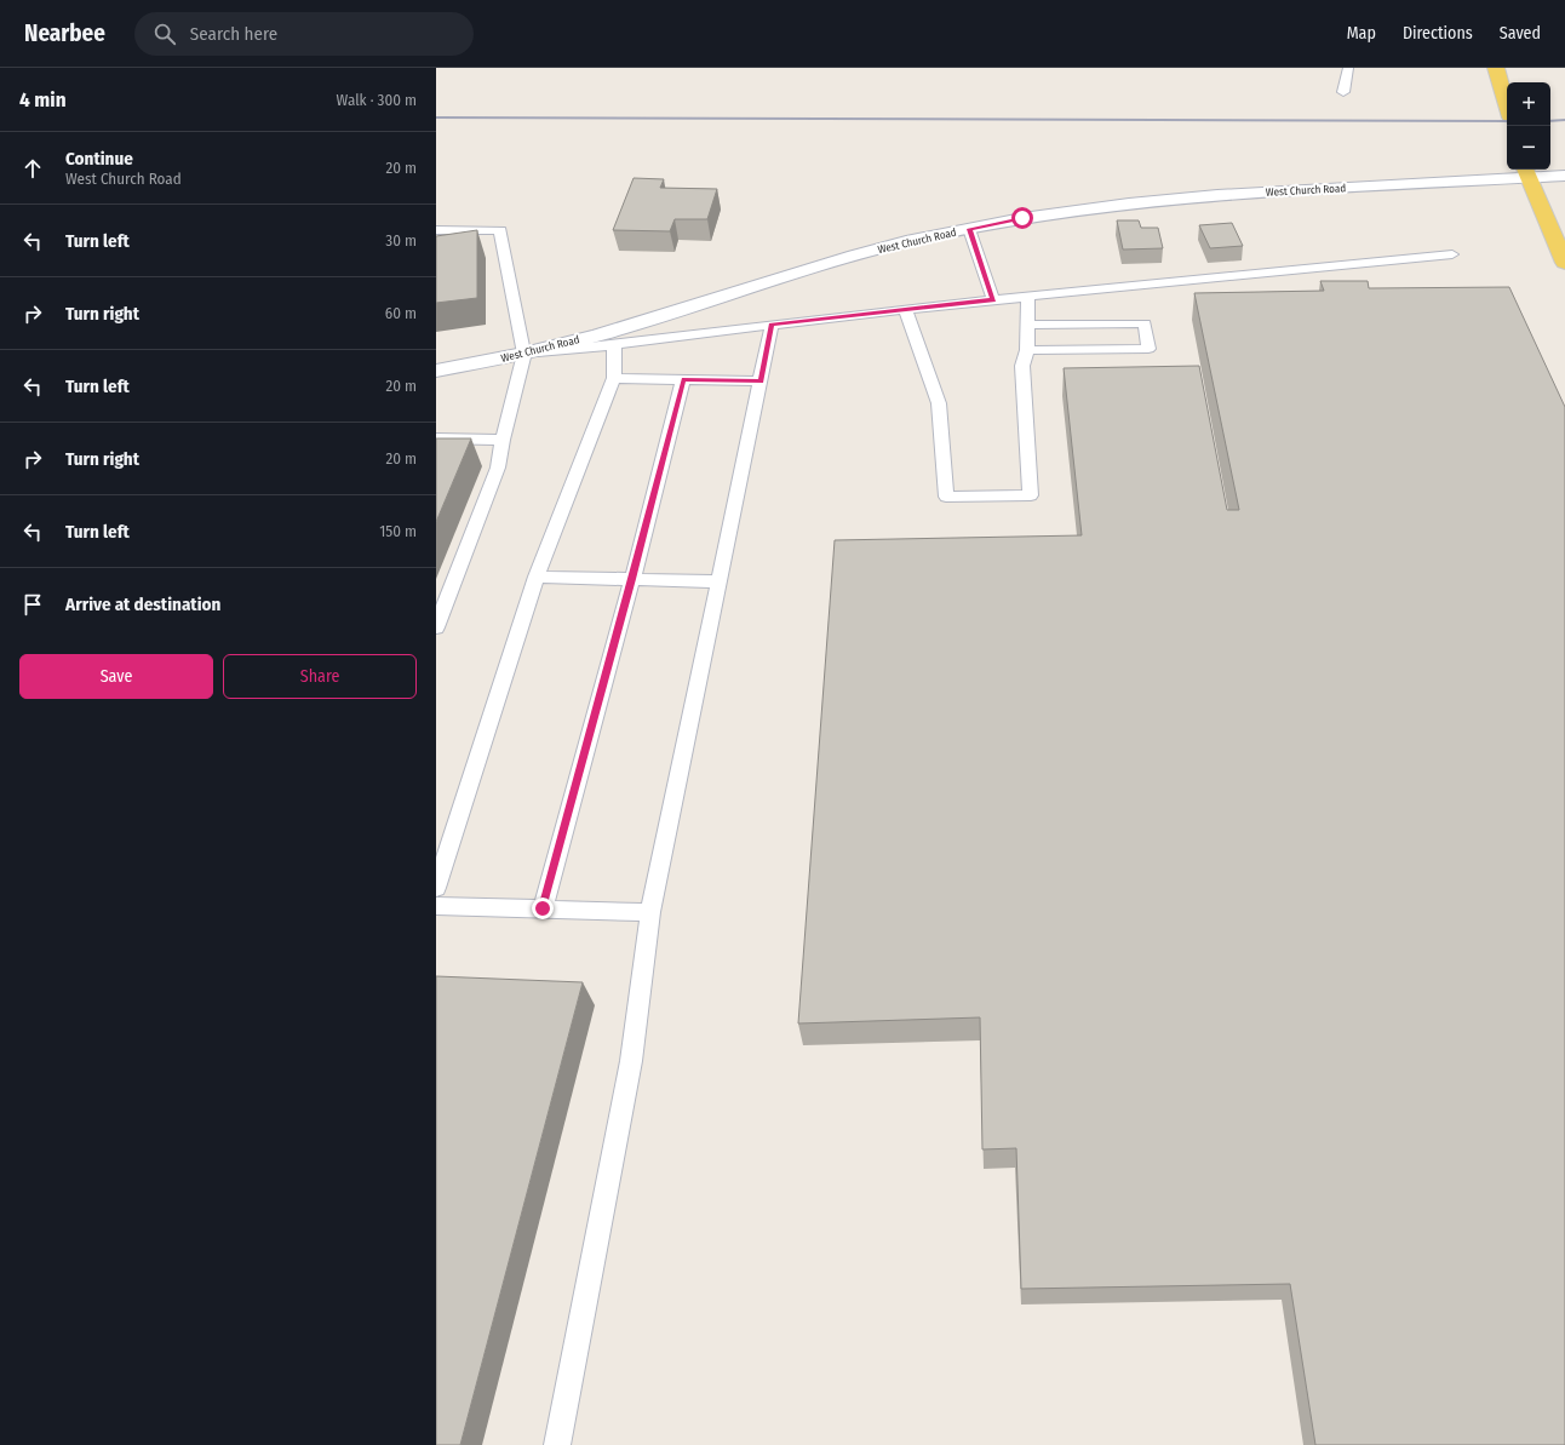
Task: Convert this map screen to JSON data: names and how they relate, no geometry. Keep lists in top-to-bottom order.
{
  "streets": {
    "street": ["West Church Road"]
  },
  "page": {
    "header": "Nearbee",
    "search": "Search here",
    "nav": ["Map", "Directions", "Saved"],
    "heading": ["4 min", "Walk · 300 m"],
    "map_buttons": ["+", "−"],
    "list": [
      ["Continue", "West Church Road", "20 m"],
      ["Turn left", "30 m"],
      ["Turn right", "60 m"],
      ["Turn left", "20 m"],
      ["Turn right", "20 m"],
      ["Turn left", "150 m"],
      "Arrive at destination"
    ],
    "buttons": ["Save", "Share"]
  }
}
